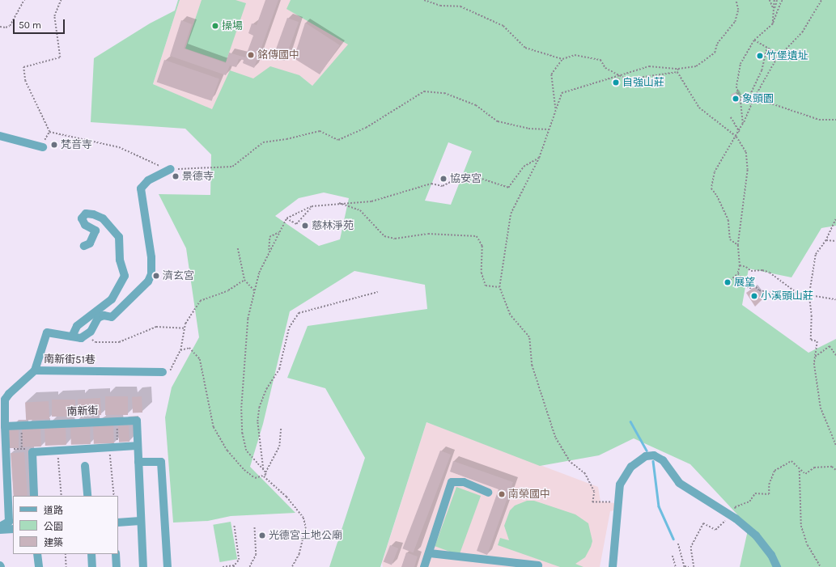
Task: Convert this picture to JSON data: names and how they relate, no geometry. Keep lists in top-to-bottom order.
{
  "streets": {
    "lane": ["南新街51巷", "南新街"]
  },
  "crossings": [
    ["南新街51巷", "南新街"]
  ],
  "places": [
    "操場",
    "銘傳國中",
    "竹堡遺址",
    "自強山莊",
    "象頭園",
    "梵音寺",
    "景德寺",
    "協安宮",
    "慈林淨苑",
    "濟玄宮",
    "展望",
    "小溪頭山莊",
    "南榮國中",
    "光德宮土地公廟"
  ],
  "legend": ["道路", "公園", "建築"],
  "scale_bar": "50 m"
}
